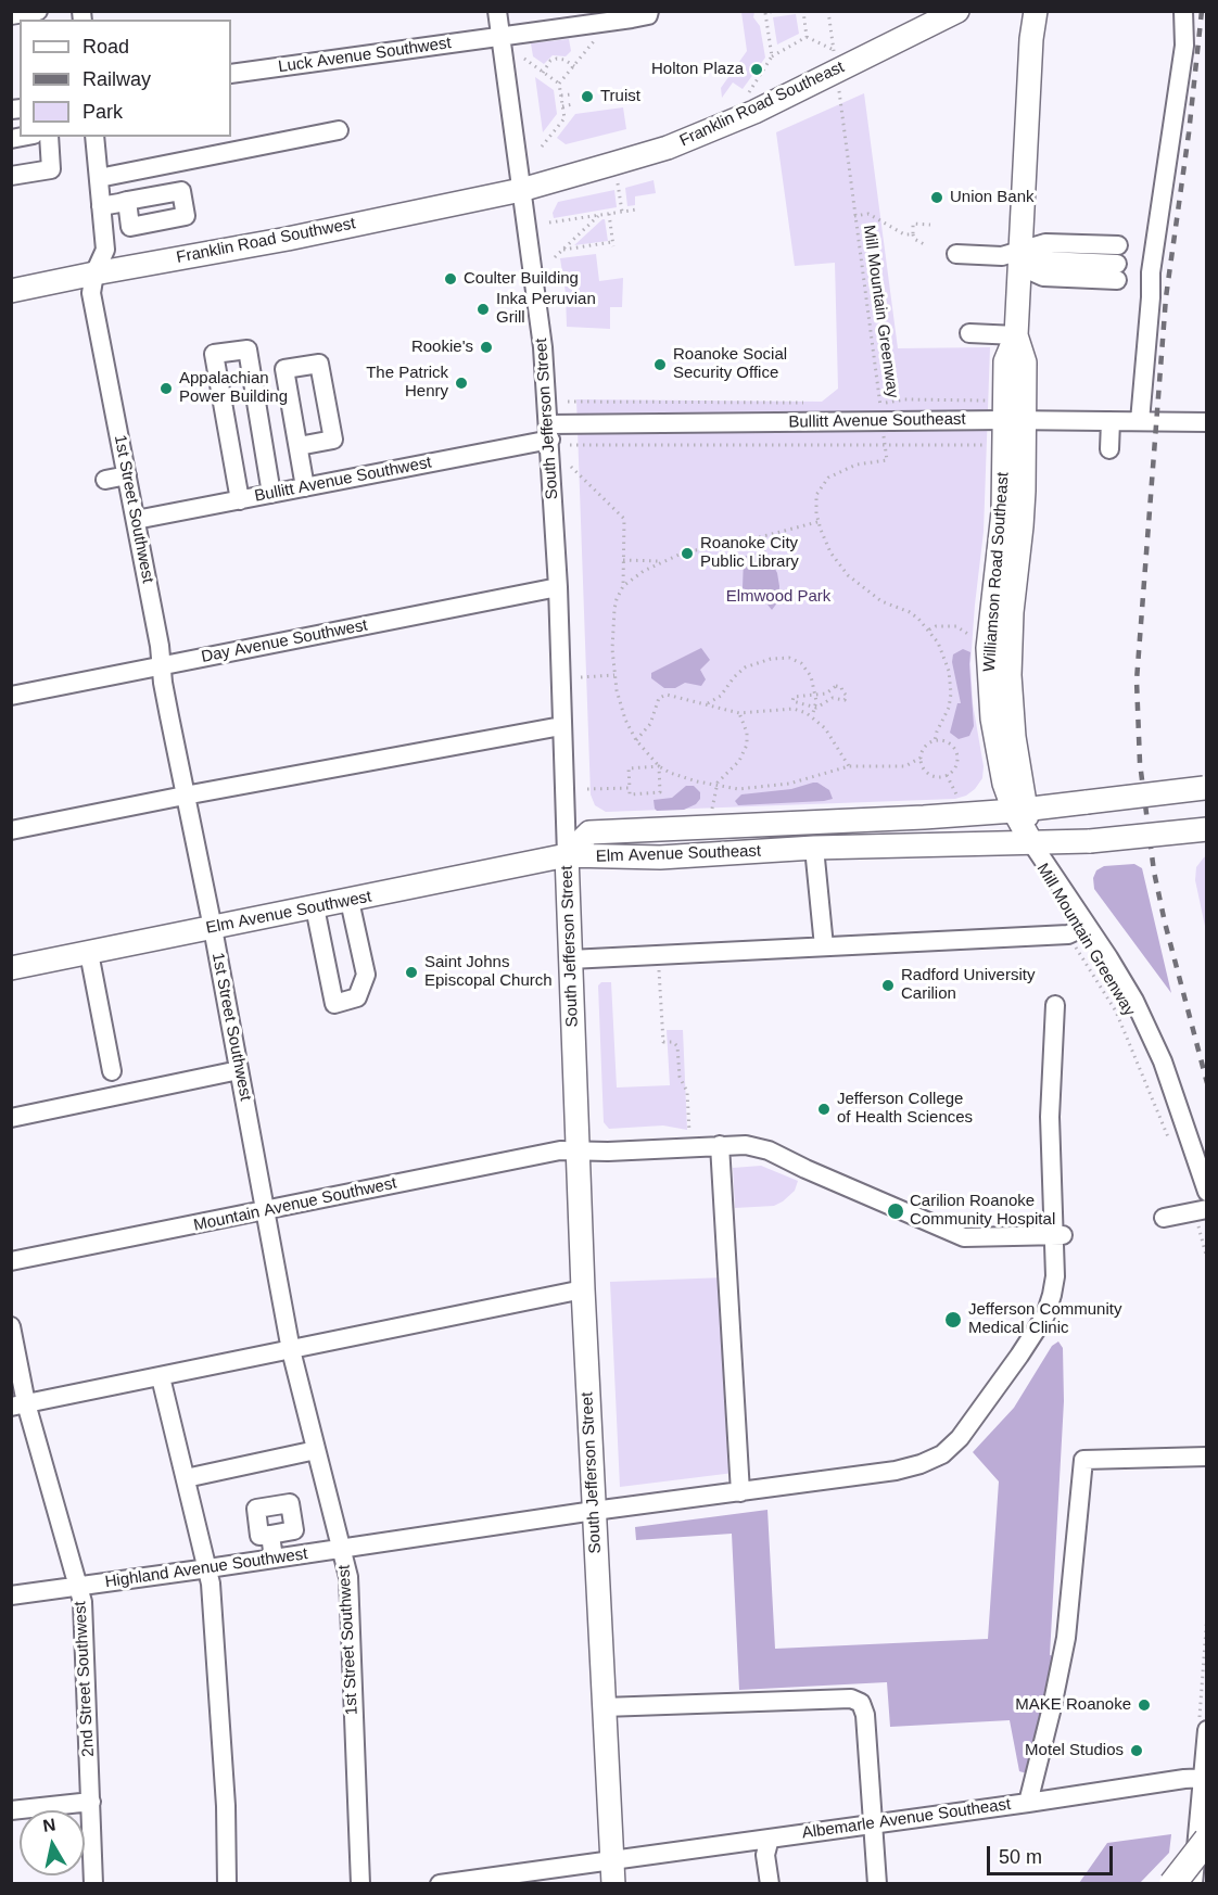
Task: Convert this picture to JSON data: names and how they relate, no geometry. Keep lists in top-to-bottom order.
{
  "streets": {
    "main road": [
      "Franklin Road Southeast",
      "Franklin Road Southwest",
      "South Jefferson Street",
      "Williamson Road Southeast",
      "Elm Avenue Southeast",
      "Elm Avenue Southwest"
    ],
    "street": [
      "Luck Avenue Southwest",
      "Bullitt Avenue Southeast",
      "Bullitt Avenue Southwest",
      "1st Street Southwest",
      "Day Avenue Southwest",
      "Mountain Avenue Southwest",
      "Highland Avenue Southwest",
      "2nd Street Southwest",
      "Albemarle Avenue Southeast"
    ],
    "path": ["Mill Mountain Greenway"]
  },
  "crossings": [
    ["Luck Avenue Southwest", "South Jefferson Street"],
    ["Franklin Road Southeast", "Franklin Road Southwest"],
    ["Franklin Road Southeast", "Mill Mountain Greenway"],
    ["Franklin Road Southeast", "South Jefferson Street"],
    ["Franklin Road Southwest", "South Jefferson Street"],
    ["Franklin Road Southwest", "1st Street Southwest"],
    ["Mill Mountain Greenway", "Bullitt Avenue Southeast"],
    ["South Jefferson Street", "Bullitt Avenue Southeast"],
    ["South Jefferson Street", "Bullitt Avenue Southwest"],
    ["South Jefferson Street", "Day Avenue Southwest"],
    ["South Jefferson Street", "Elm Avenue Southeast"],
    ["South Jefferson Street", "Elm Avenue Southwest"],
    ["South Jefferson Street", "Mountain Avenue Southwest"],
    ["South Jefferson Street", "Highland Avenue Southwest"],
    ["South Jefferson Street", "Albemarle Avenue Southeast"],
    ["Bullitt Avenue Southeast", "Bullitt Avenue Southwest"],
    ["Bullitt Avenue Southeast", "Williamson Road Southeast"],
    ["Bullitt Avenue Southwest", "1st Street Southwest"],
    ["1st Street Southwest", "Day Avenue Southwest"],
    ["1st Street Southwest", "Elm Avenue Southwest"],
    ["1st Street Southwest", "Mountain Avenue Southwest"],
    ["1st Street Southwest", "Highland Avenue Southwest"],
    ["Williamson Road Southeast", "Elm Avenue Southeast"],
    ["Elm Avenue Southeast", "Elm Avenue Southwest"],
    ["Mountain Avenue Southwest", "Highland Avenue Southwest"],
    ["Highland Avenue Southwest", "2nd Street Southwest"]
  ],
  "parks": ["Elmwood Park"],
  "places": [
    "Holton Plaza",
    "Truist",
    "Union Bank",
    "Coulter Building",
    "Inka Peruvian Grill",
    "Rookie's",
    "Roanoke Social Security Office",
    "The Patrick Henry",
    "Appalachian Power Building",
    "Roanoke City Public Library",
    "Saint Johns Episcopal Church",
    "Radford University Carilion",
    "Jefferson College of Health Sciences",
    "Carilion Roanoke Community Hospital",
    "Jefferson Community Medical Clinic",
    "MAKE Roanoke",
    "Motel Studios"
  ],
  "legend": ["Road", "Railway", "Park"],
  "scale_bar": "50 m",
  "north": "top"
}
